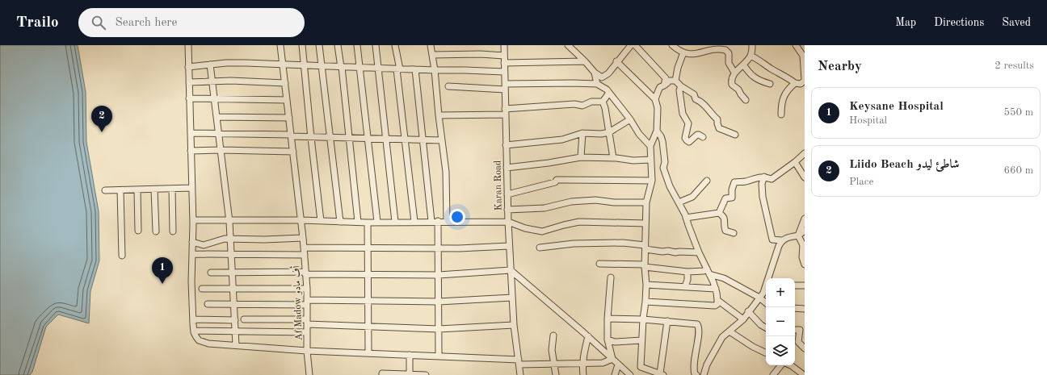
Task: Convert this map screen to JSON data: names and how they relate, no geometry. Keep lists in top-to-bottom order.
{
  "streets": {
    "street": ["Karan Road", "Af Madow أف مادو"]
  },
  "crossings": [
    ["Karan Road", "Af Madow أف مادو"]
  ],
  "page": {
    "header": "Trailo",
    "search": "Search here",
    "nav": ["Map", "Directions", "Saved"],
    "heading": ["Nearby", "2 results"],
    "list": [
      {
        "mark": "1",
        "name": "Keysane Hospital",
        "note": "Hospital",
        "value": "550 m"
      },
      {
        "mark": "2",
        "name": "Liido Beach شاطئ ليدو",
        "note": "Place",
        "value": "660 m"
      }
    ],
    "pins": ["2", "1"],
    "map_buttons": ["+", "−"]
  }
}
